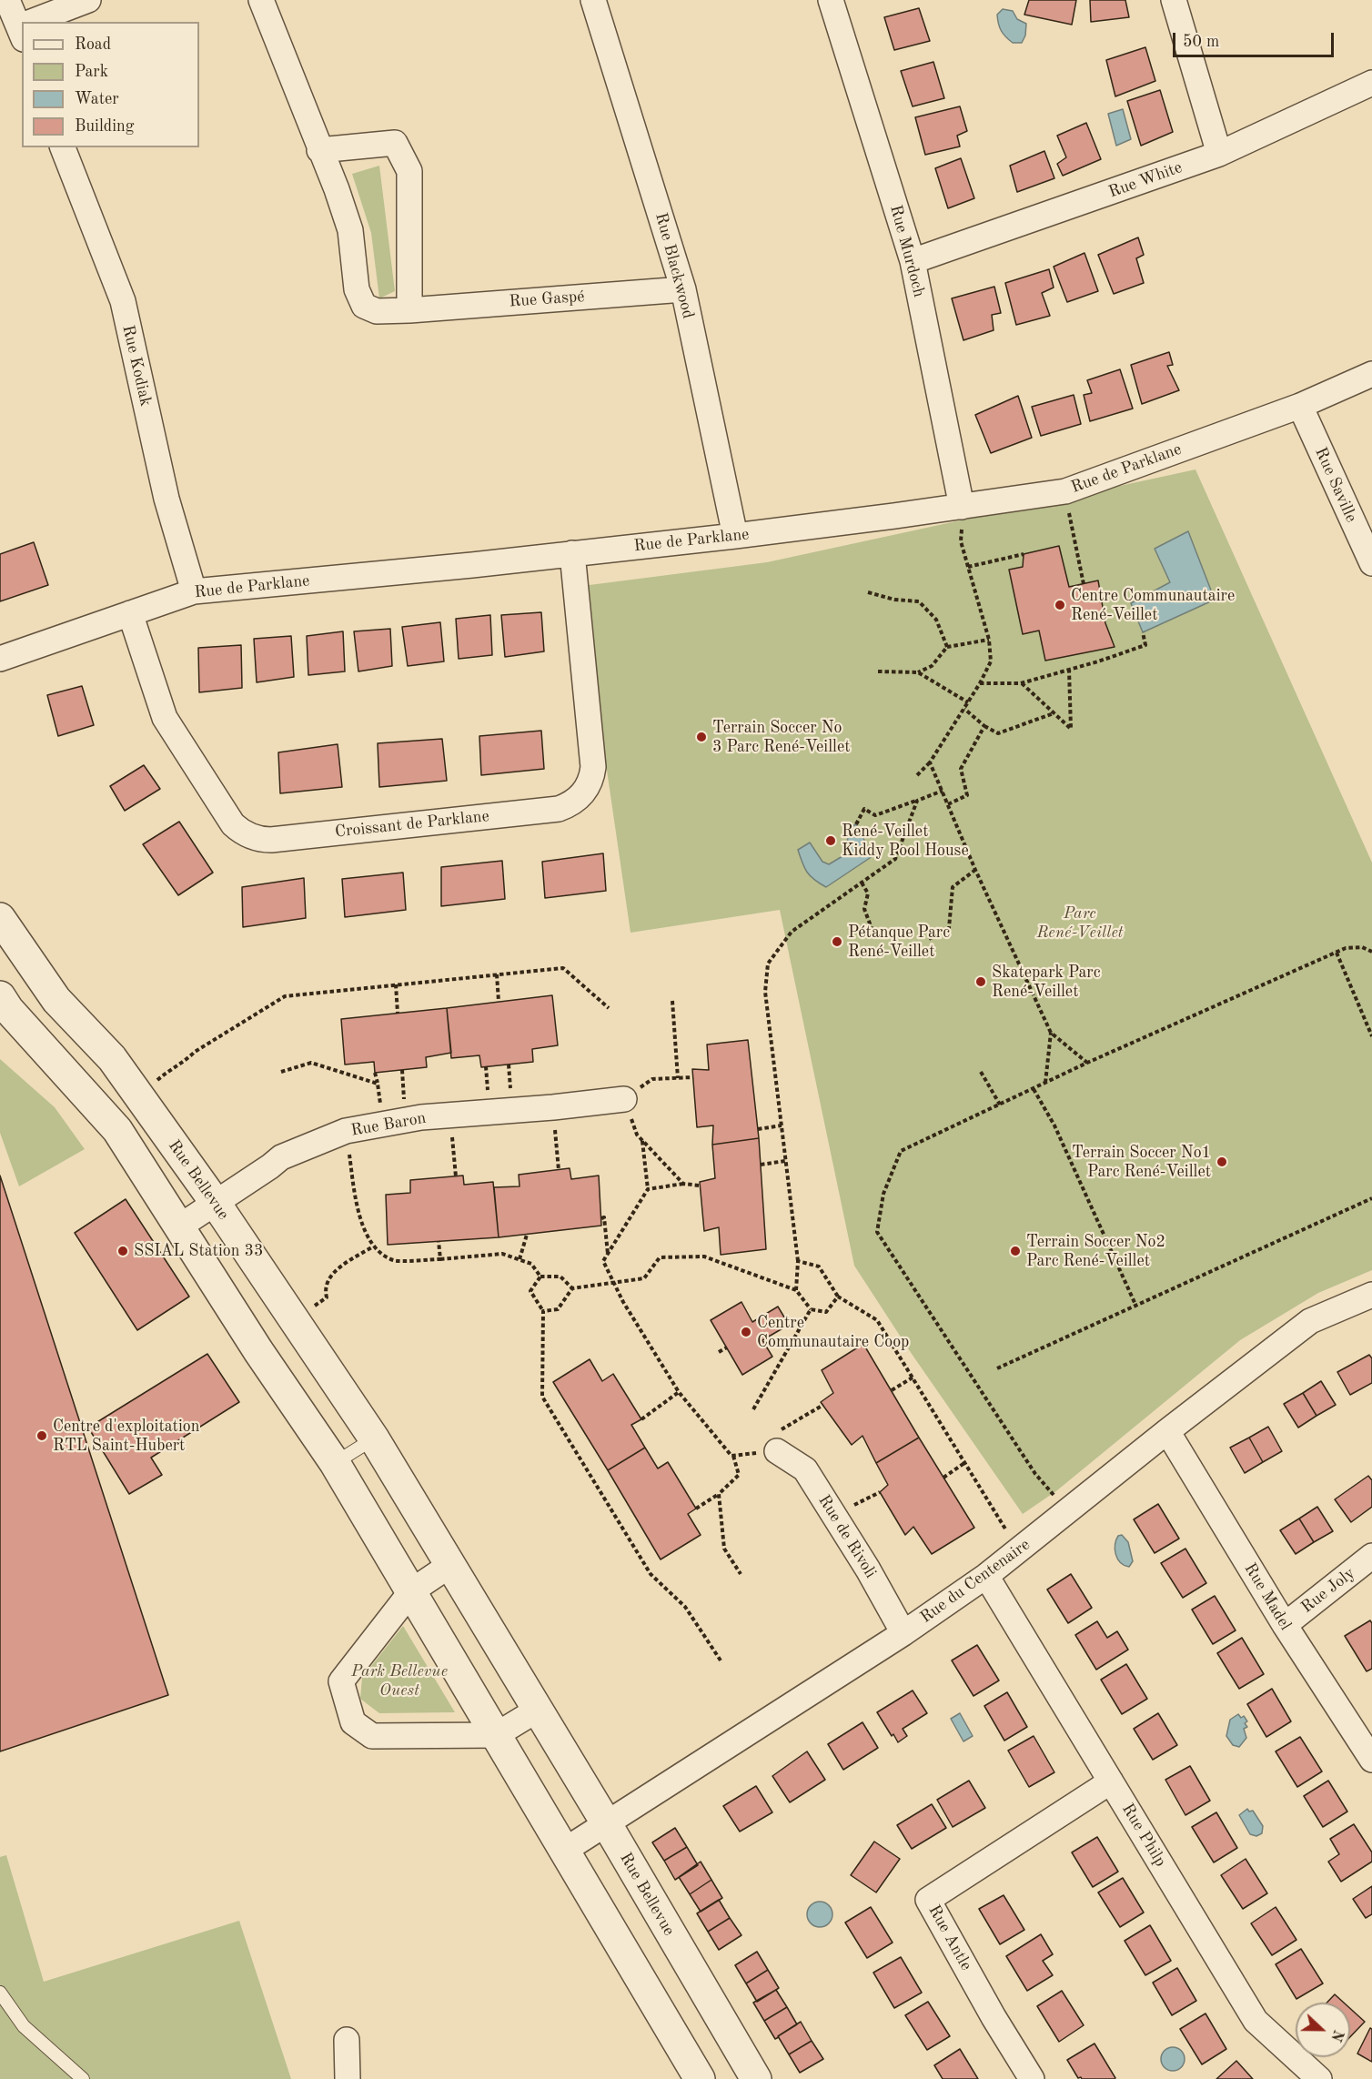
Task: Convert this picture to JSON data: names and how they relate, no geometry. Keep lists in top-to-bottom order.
{
  "streets": {
    "street": [
      "Rue White",
      "Rue Murdoch",
      "Rue Blackwood",
      "Rue Gaspé",
      "Rue Kodiak",
      "Rue de Parklane",
      "Rue Saville",
      "Croissant de Parklane",
      "Rue Baron",
      "Rue Bellevue",
      "Rue de Rivoli",
      "Rue du Centenaire",
      "Rue Joly",
      "Rue Madel",
      "Rue Philp",
      "Rue Antle"
    ]
  },
  "crossings": [
    ["Rue White", "Rue Murdoch"],
    ["Rue Murdoch", "Rue de Parklane"],
    ["Rue Blackwood", "Rue Gaspé"],
    ["Rue Blackwood", "Rue de Parklane"],
    ["Rue Kodiak", "Rue de Parklane"],
    ["Rue de Parklane", "Rue Saville"],
    ["Rue de Parklane", "Croissant de Parklane"],
    ["Rue Baron", "Rue Bellevue"],
    ["Rue Bellevue", "Rue du Centenaire"],
    ["Rue de Rivoli", "Rue du Centenaire"],
    ["Rue du Centenaire", "Rue Madel"],
    ["Rue du Centenaire", "Rue Philp"],
    ["Rue Joly", "Rue Madel"],
    ["Rue Philp", "Rue Antle"]
  ],
  "parks": ["Parc René-Veillet", "Park Bellevue Ouest"],
  "places": [
    "Centre Communautaire René-Veillet",
    "Terrain Soccer No 3 Parc René-Veillet",
    "René-Veillet Kiddy Pool House",
    "Pétanque Parc René-Veillet",
    "Skatepark Parc René-Veillet",
    "Terrain Soccer No1 Parc René-Veillet",
    "SSIAL Station 33",
    "Terrain Soccer No2 Parc René-Veillet",
    "Centre Communautaire Coop",
    "Centre d'exploitation RTL Saint-Hubert"
  ],
  "legend": [
    "Road",
    "Park",
    "Water",
    "Building"
  ],
  "scale_bar": "50 m",
  "north": "right"
}
